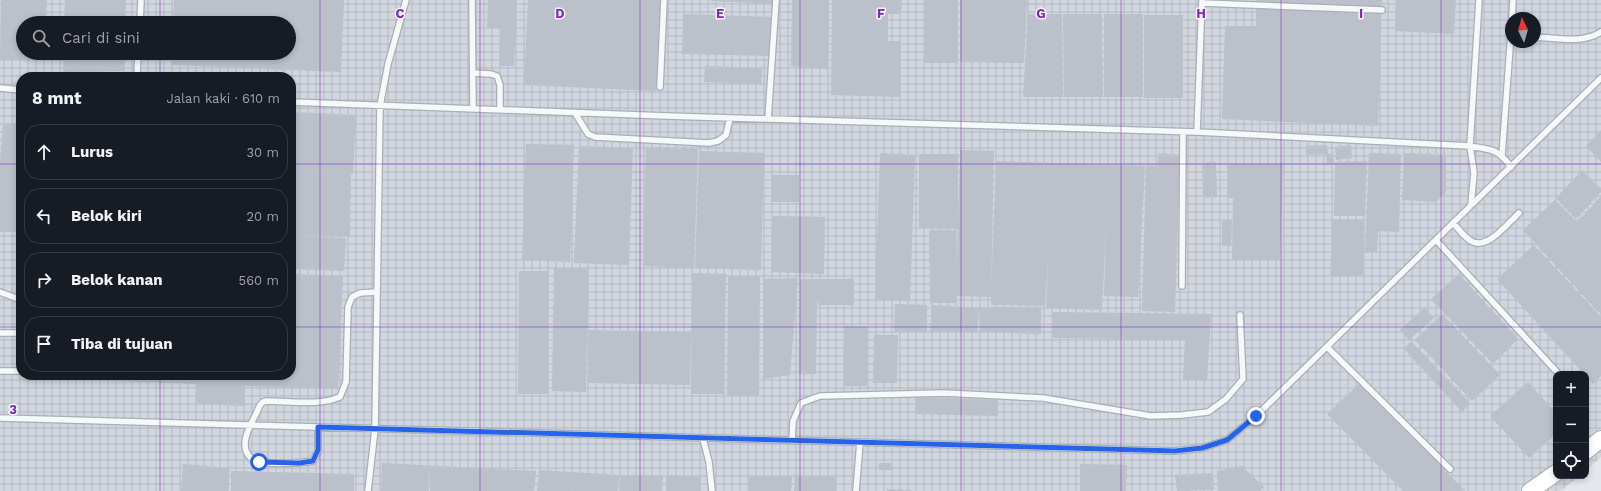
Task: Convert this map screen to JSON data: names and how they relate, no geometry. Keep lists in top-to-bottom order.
{
  "north": "top",
  "page": {
    "search": "Cari di sini",
    "heading": ["8 mnt", "Jalan kaki · 610 m"],
    "list": [
      ["Lurus", "30 m"],
      ["Belok kiri", "20 m"],
      ["Belok kanan", "560 m"],
      "Tiba di tujuan"
    ],
    "map_buttons": ["+", "−"]
  },
  "grid": {
    "columns": [
      "C",
      "D",
      "E",
      "F",
      "G",
      "H",
      "I"
    ],
    "rows": ["3"]
  }
}
